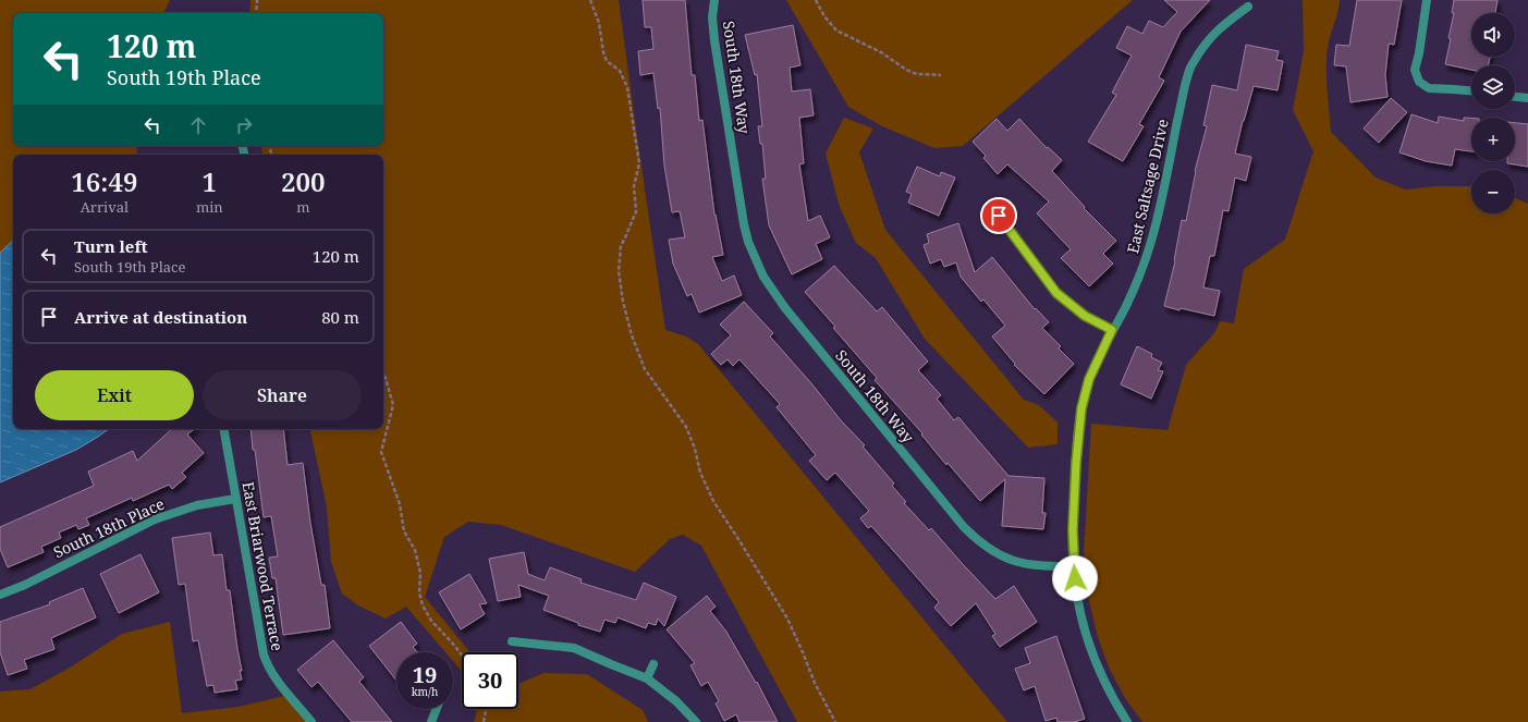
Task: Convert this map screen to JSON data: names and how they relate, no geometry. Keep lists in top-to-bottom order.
{
  "streets": {
    "street": [
      "South 18th Way",
      "East Saltsage Drive",
      "South 18th Place",
      "East Briarwood Terrace"
    ]
  },
  "crossings": [
    ["South 18th Way", "East Saltsage Drive"],
    ["South 18th Place", "East Briarwood Terrace"]
  ],
  "page": {
    "map_buttons": ["+", "−"],
    "turn": ["120 m", "South 19th Place"],
    "eta": [
      "16:49",
      "Arrival",
      "1",
      "min",
      "200",
      "m"
    ],
    "list": [
      {
        "name": "Turn left",
        "note": "South 19th Place",
        "value": "120 m"
      },
      {
        "name": "Arrive at destination",
        "value": "80 m"
      }
    ],
    "buttons": ["Exit", "Share"],
    "speed": "19 km/h",
    "limit": "30"
  }
}
